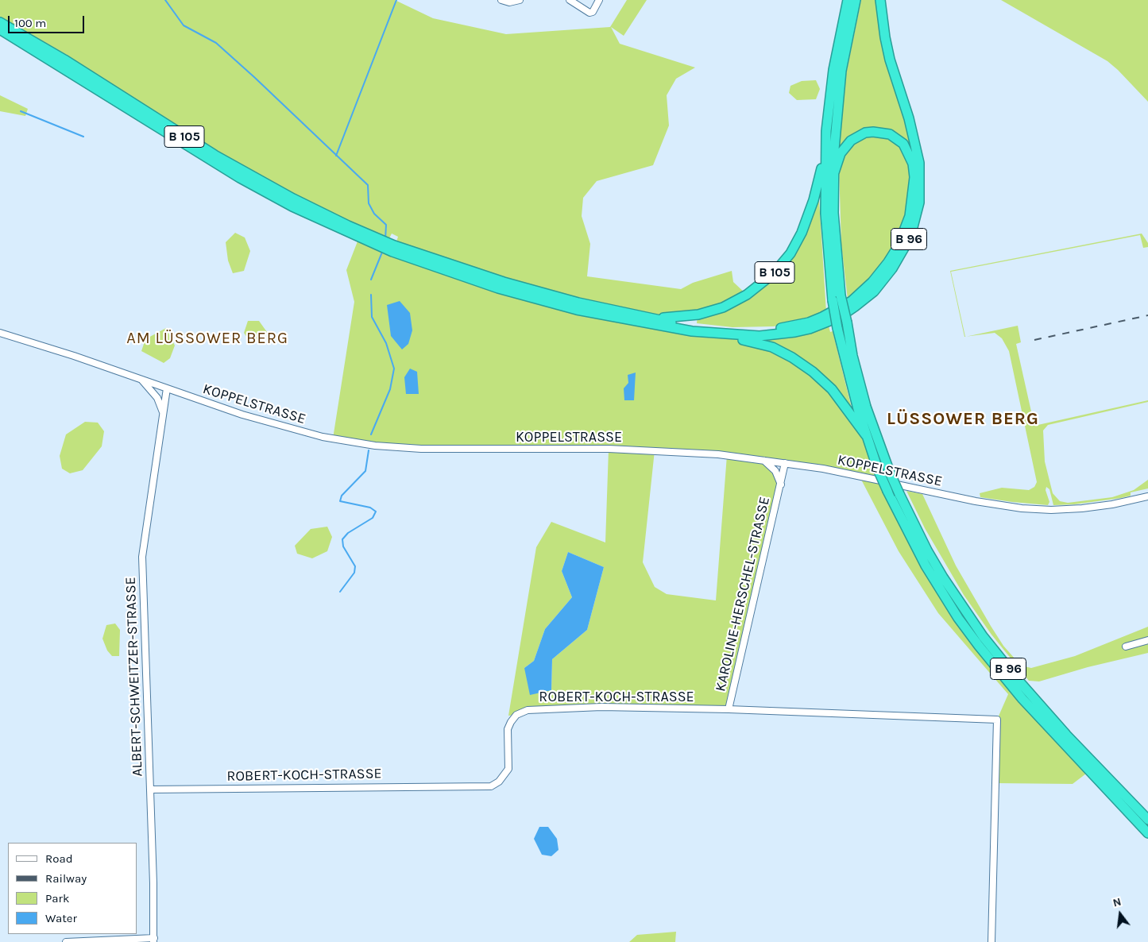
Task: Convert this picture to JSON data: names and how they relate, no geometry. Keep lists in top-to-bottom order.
{
  "streets": {
    "highway": ["B 105", "B 96"],
    "street": [
      "KOPPELSTRASSE",
      "KAROLINE-HERSCHEL-STRASSE",
      "ALBERT-SCHWEITZER-STRASSE",
      "ROBERT-KOCH-STRASSE"
    ]
  },
  "crossings": [
    ["B 105", "B 96"],
    ["KOPPELSTRASSE", "KAROLINE-HERSCHEL-STRASSE"],
    ["KOPPELSTRASSE", "ALBERT-SCHWEITZER-STRASSE"],
    ["KAROLINE-HERSCHEL-STRASSE", "ROBERT-KOCH-STRASSE"],
    ["ALBERT-SCHWEITZER-STRASSE", "ROBERT-KOCH-STRASSE"]
  ],
  "districts": ["AM LÜSSOWER BERG", "LÜSSOWER BERG"],
  "legend": [
    "Road",
    "Railway",
    "Park",
    "Water"
  ],
  "scale_bar": "100 m",
  "north": "top"
}
